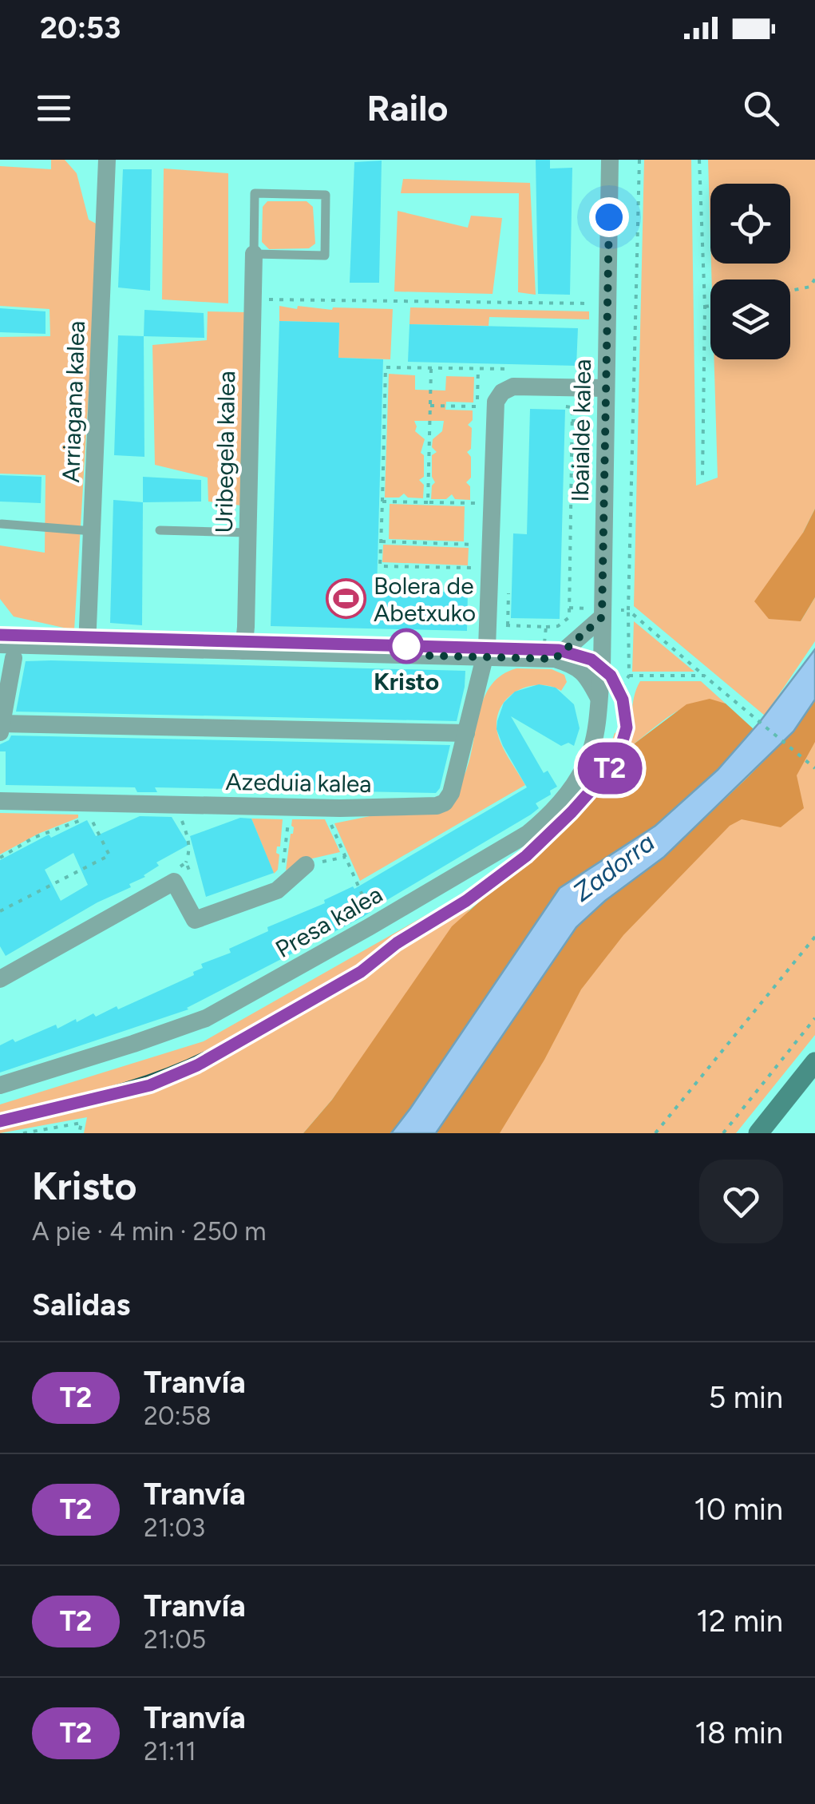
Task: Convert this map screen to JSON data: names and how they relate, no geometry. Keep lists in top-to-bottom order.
{
  "streets": {
    "street": [
      "Arriagana kalea",
      "Ibaialde kalea",
      "Uribegela kalea",
      "Azeduia kalea",
      "Presa kalea"
    ]
  },
  "crossings": [
    ["Ibaialde kalea", "Azeduia kalea"],
    ["Ibaialde kalea", "Presa kalea"]
  ],
  "water": ["Zadorra"],
  "places": {
    "sports": ["Bolera de Abetxuko"],
    "other": ["Kristo"]
  },
  "lines": ["tram line T2"],
  "page": {
    "status": "20:53",
    "header": "Railo",
    "on_map": "T2",
    "heading": [
      ["Kristo", "A pie · 4 min · 250 m"],
      "Salidas"
    ],
    "list": [
      {
        "mark": "T2",
        "name": "Tranvía",
        "note": "20:58",
        "value": "5 min"
      },
      {
        "mark": "T2",
        "name": "Tranvía",
        "note": "21:03",
        "value": "10 min"
      },
      {
        "mark": "T2",
        "name": "Tranvía",
        "note": "21:05",
        "value": "12 min"
      },
      {
        "mark": "T2",
        "name": "Tranvía",
        "note": "21:11",
        "value": "18 min"
      }
    ]
  }
}
